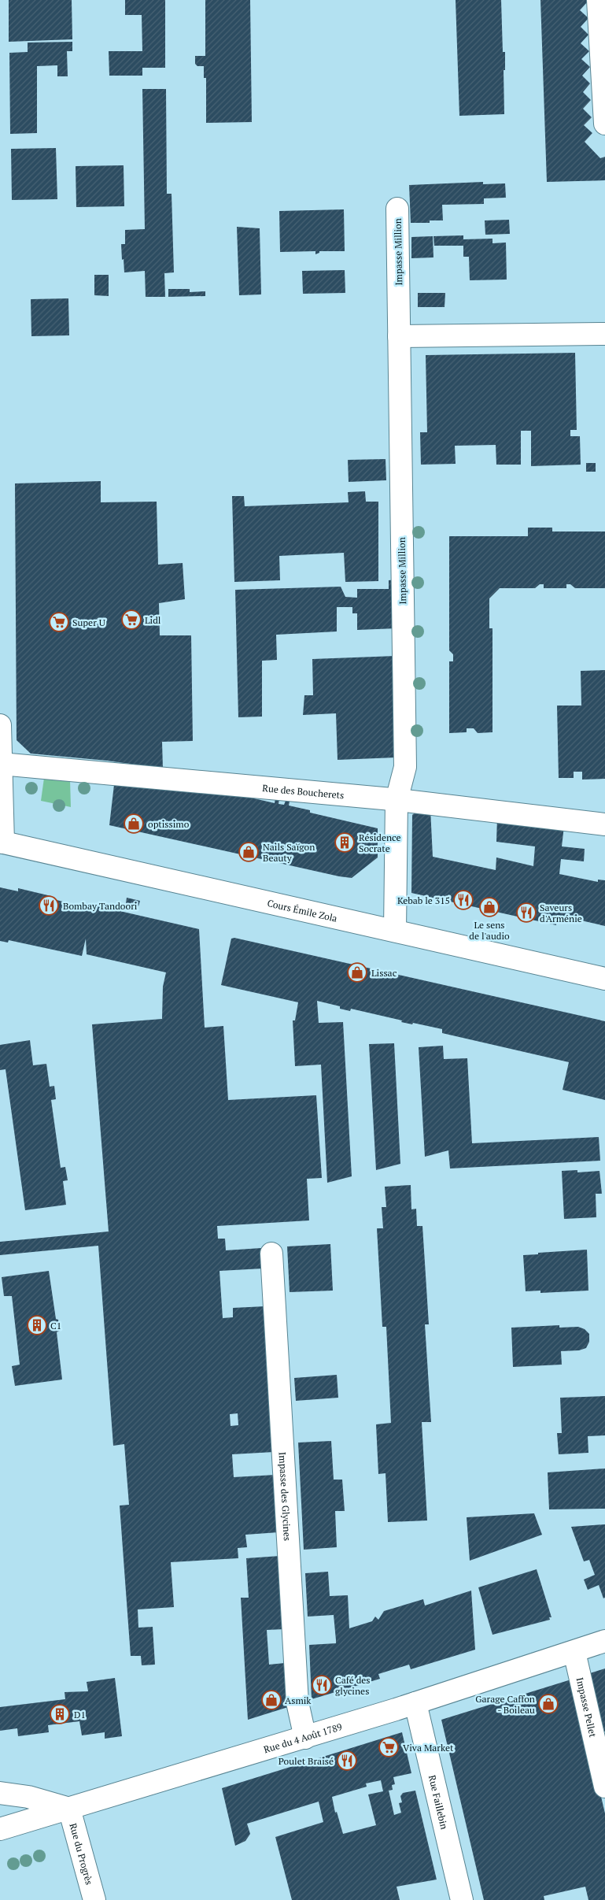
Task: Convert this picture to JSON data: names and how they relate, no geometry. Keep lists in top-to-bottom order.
{
  "streets": {
    "street": [
      "Impasse Million",
      "Rue des Boucherets",
      "Cours Émile Zola",
      "Impasse des Glycines",
      "Impasse Pellet",
      "Rue du 4 Août 1789",
      "Rue Faillebin",
      "Rue du Progrès"
    ]
  },
  "crossings": [
    ["Impasse Million", "Rue des Boucherets"],
    ["Impasse Million", "Cours Émile Zola"],
    ["Impasse des Glycines", "Rue du 4 Août 1789"],
    ["Impasse Pellet", "Rue du 4 Août 1789"],
    ["Rue du 4 Août 1789", "Rue Faillebin"],
    ["Rue du 4 Août 1789", "Rue du Progrès"]
  ],
  "places": {
    "supermarket": ["Lidl", "Super U", "Viva Market"],
    "shop": [
      "optissimo",
      "Nails Saïgon Beauty",
      "Le sens de l'audio",
      "Lissac",
      "Asmik",
      "Garage Caffon - Boileau"
    ],
    "building": ["Résidence Socrate", "C1", "D1"],
    "restaurant": [
      "Kebab le 315",
      "Bombay Tandoori",
      "Saveurs d'Arménie",
      "Café des glycines",
      "Poulet Braisé"
    ]
  }
}
